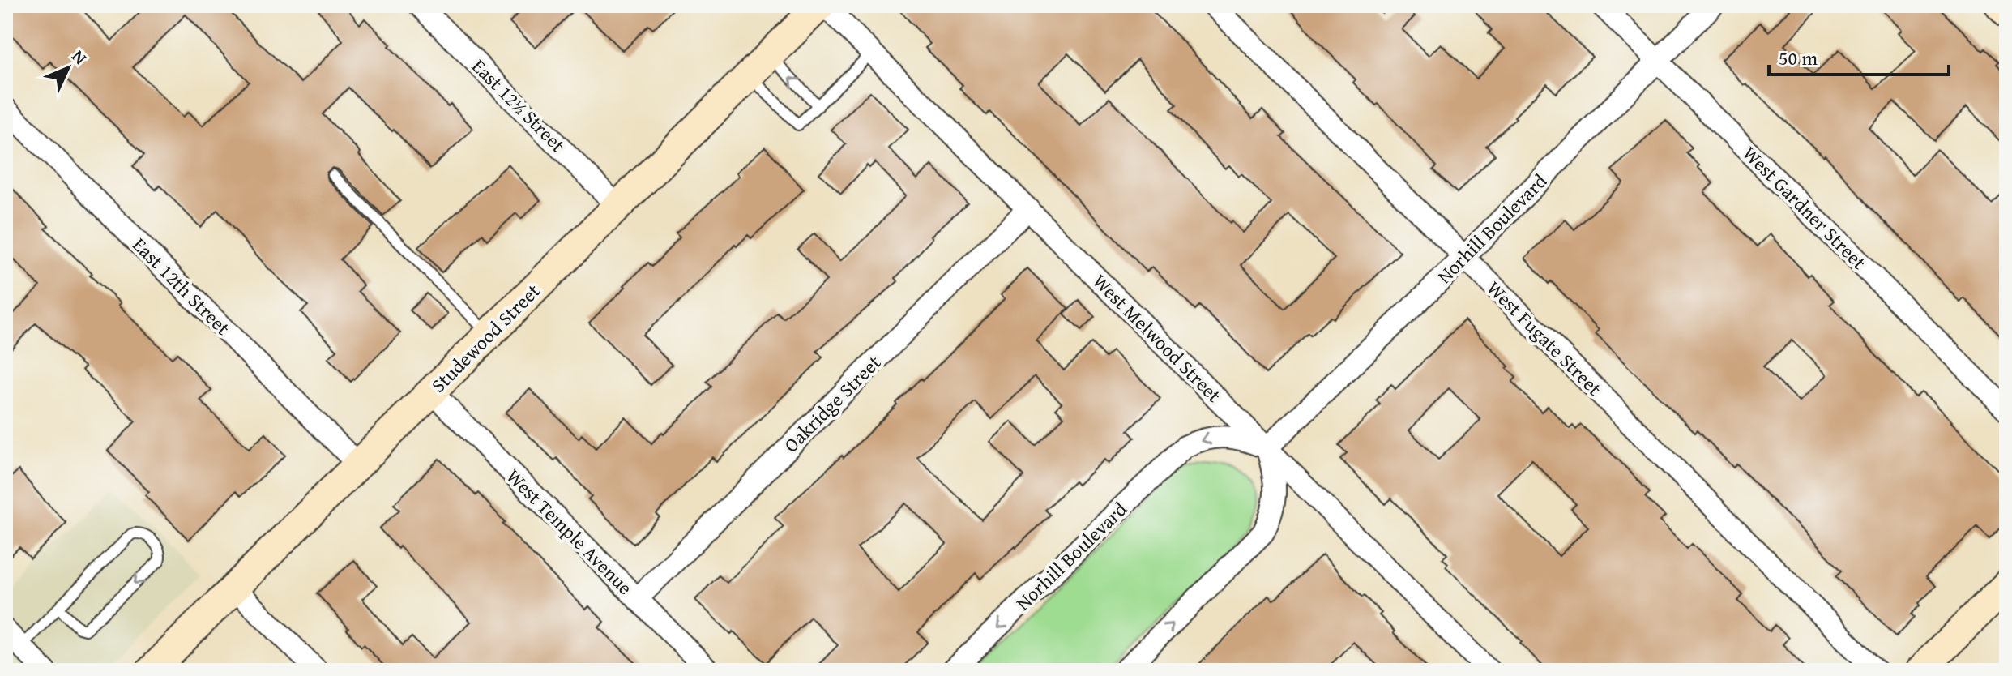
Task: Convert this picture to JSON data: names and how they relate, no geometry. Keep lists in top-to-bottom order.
{
  "streets": {
    "main road": ["Studewood Street"],
    "street": [
      "East 12½ Street",
      "West Gardner Street",
      "Norhill Boulevard",
      "East 12th Street",
      "West Melwood Street",
      "West Fugate Street",
      "Oakridge Street",
      "West Temple Avenue"
    ]
  },
  "crossings": [
    ["East 12½ Street", "Studewood Street"],
    ["West Gardner Street", "Norhill Boulevard"],
    ["Norhill Boulevard", "West Melwood Street"],
    ["Norhill Boulevard", "West Fugate Street"],
    ["East 12th Street", "Studewood Street"],
    ["Studewood Street", "West Melwood Street"],
    ["Studewood Street", "West Temple Avenue"],
    ["West Melwood Street", "Oakridge Street"],
    ["Oakridge Street", "West Temple Avenue"]
  ],
  "one_way": ["Norhill Boulevard"],
  "scale_bar": "50 m",
  "north": "top right"
}
